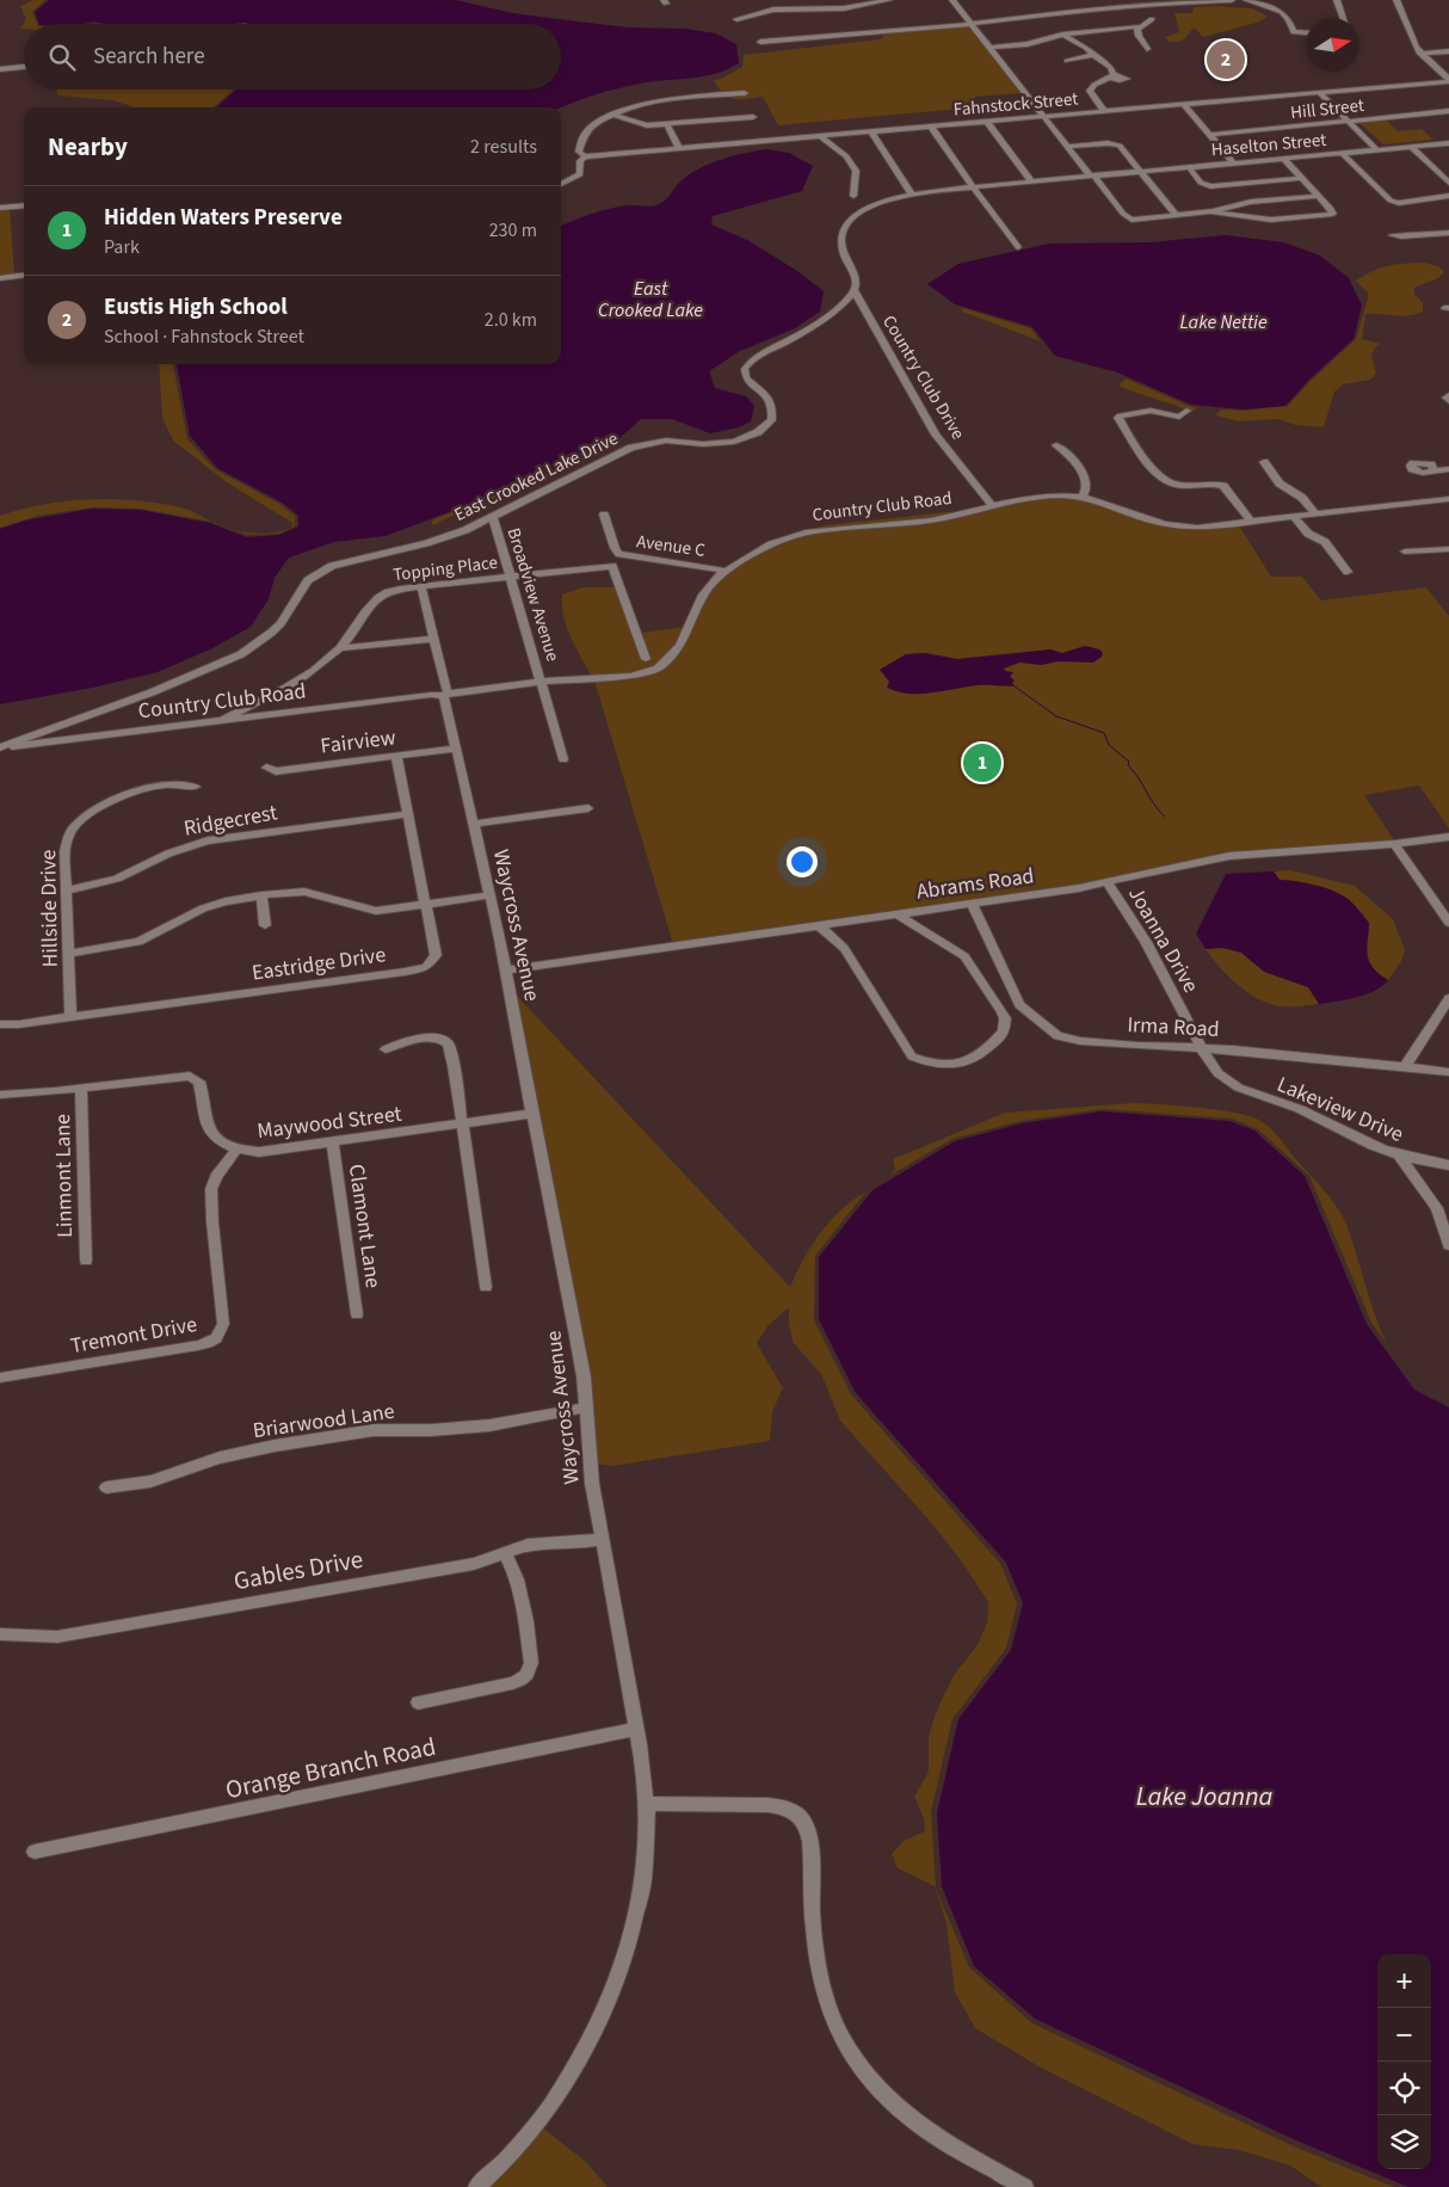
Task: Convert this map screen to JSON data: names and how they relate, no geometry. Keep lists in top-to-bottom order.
{
  "streets": {
    "street": [
      "Fahnstock Street",
      "Hill Street",
      "Haselton Street",
      "Country Club Drive",
      "East Crooked Lake Drive",
      "Country Club Road",
      "Avenue C",
      "Topping Place",
      "Broadview Avenue",
      "Fairview",
      "Ridgecrest",
      "Abrams Road",
      "Hillside Drive",
      "Waycross Avenue",
      "Joanna Drive",
      "Eastridge Drive",
      "Irma Road",
      "Lakeview Drive",
      "Maywood Street",
      "Linmont Lane",
      "Clamont Lane",
      "Tremont Drive",
      "Briarwood Lane",
      "Gables Drive",
      "Orange Branch Road"
    ]
  },
  "crossings": [
    ["Country Club Drive", "East Crooked Lake Drive"],
    ["Country Club Drive", "Country Club Road"],
    ["East Crooked Lake Drive", "Country Club Road"],
    ["East Crooked Lake Drive", "Broadview Avenue"],
    ["Country Club Road", "Avenue C"],
    ["Country Club Road", "Topping Place"],
    ["Country Club Road", "Broadview Avenue"],
    ["Country Club Road", "Waycross Avenue"],
    ["Topping Place", "Broadview Avenue"],
    ["Topping Place", "Waycross Avenue"],
    ["Fairview", "Waycross Avenue"],
    ["Fairview", "Eastridge Drive"],
    ["Ridgecrest", "Hillside Drive"],
    ["Ridgecrest", "Eastridge Drive"],
    ["Abrams Road", "Waycross Avenue"],
    ["Abrams Road", "Joanna Drive"],
    ["Abrams Road", "Irma Road"],
    ["Hillside Drive", "Eastridge Drive"],
    ["Waycross Avenue", "Maywood Street"],
    ["Waycross Avenue", "Briarwood Lane"],
    ["Waycross Avenue", "Gables Drive"],
    ["Waycross Avenue", "Orange Branch Road"],
    ["Joanna Drive", "Irma Road"],
    ["Joanna Drive", "Lakeview Drive"],
    ["Irma Road", "Lakeview Drive"],
    ["Maywood Street", "Linmont Lane"],
    ["Maywood Street", "Clamont Lane"],
    ["Maywood Street", "Tremont Drive"]
  ],
  "water": ["East Crooked Lake", "Lake Nettie", "Lake Joanna"],
  "north": "right",
  "page": {
    "search": "Search here",
    "pins": ["2", "1"],
    "heading": ["Nearby", "2 results"],
    "list": [
      {
        "mark": "1",
        "name": "Hidden Waters Preserve",
        "note": "Park",
        "value": "230 m"
      },
      {
        "mark": "2",
        "name": "Eustis High School",
        "note": "School · Fahnstock Street",
        "value": "2.0 km"
      }
    ],
    "map_buttons": ["+", "−"]
  }
}
